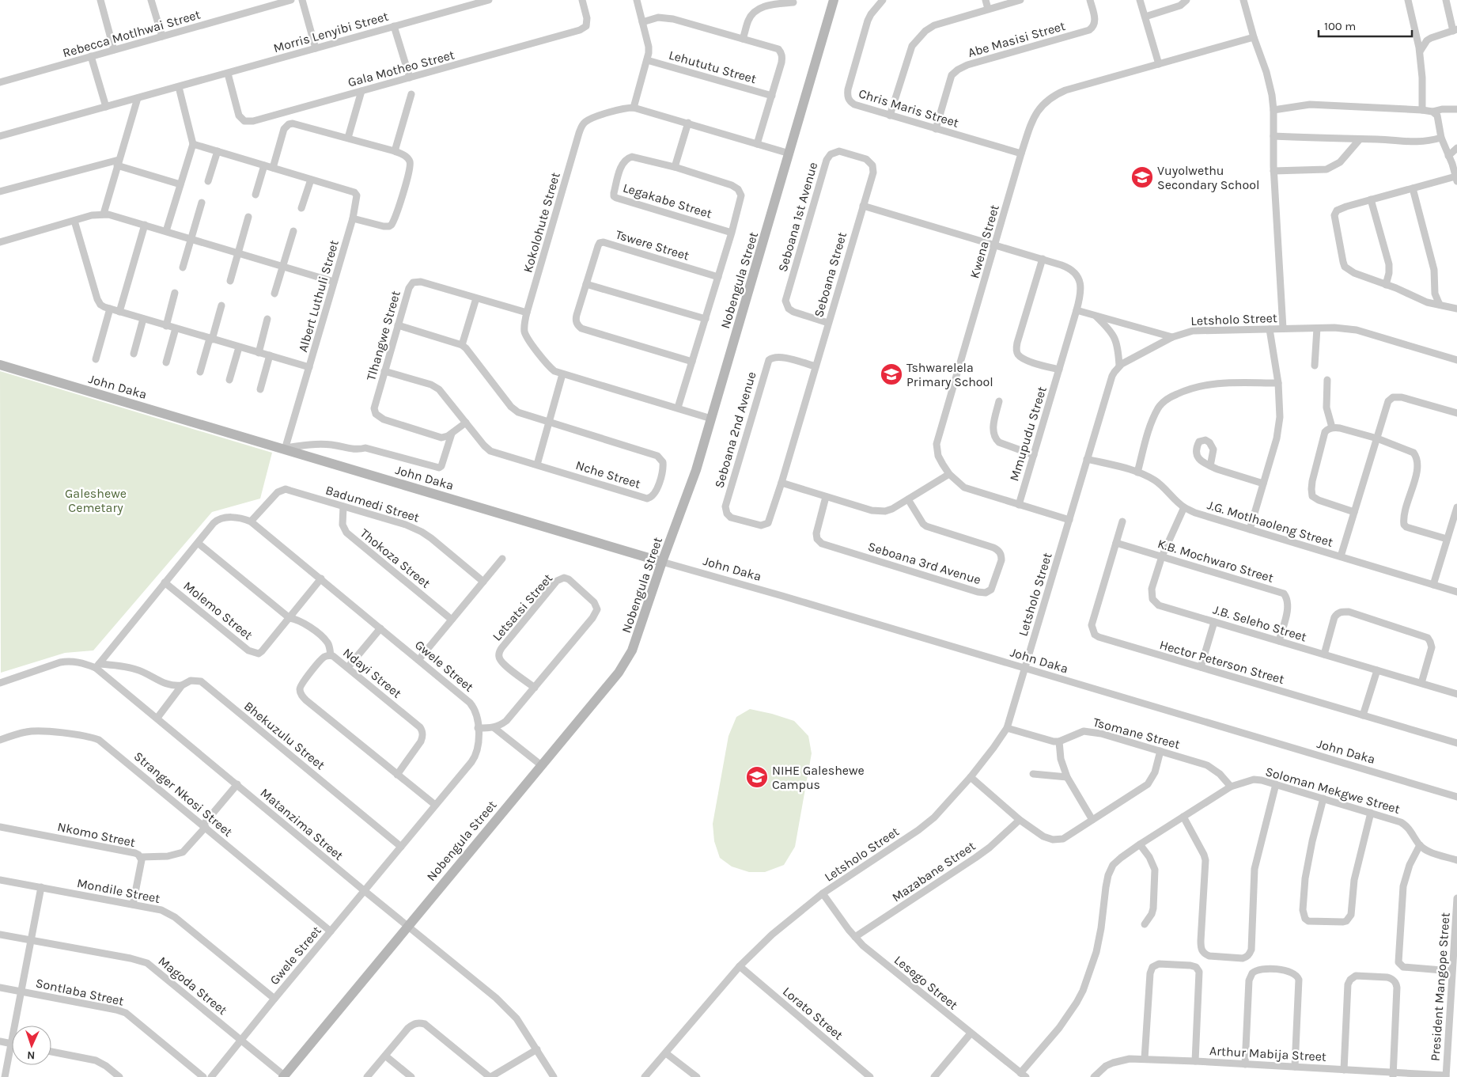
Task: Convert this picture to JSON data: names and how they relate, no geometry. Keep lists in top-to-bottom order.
{
  "streets": {
    "street": [
      "Morris Lenyibi Street",
      "Rebecca Motlhwai Street",
      "Abe Masisi Street",
      "Lehututu Street",
      "Gala Motheo Street",
      "Chris Maris Street",
      "Legakabe Street",
      "Seboana 1st Avenue",
      "Kokolohute Street",
      "Kwena Street",
      "Tswere Street",
      "Seboana Street",
      "Nobengula Street",
      "Albert Luthuli Street",
      "Letsholo Street",
      "Tlhangwe Street",
      "John Daka",
      "Seboana 2nd Avenue",
      "Mmupudu Street",
      "Nche Street",
      "Badumedi Street",
      "J.G. Motlhaoleng Street",
      "Thokoza Street",
      "K.B. Mochwaro Street",
      "Seboana 3rd Avenue",
      "Letsatsi Street",
      "Molemo Street",
      "J.B. Seleho Street",
      "Hector Peterson Street",
      "Gwele Street",
      "Ndayi Street",
      "Tsomane Street",
      "Bhekuzulu Street",
      "Soloman Mekgwe Street",
      "Stranger Nkosi Street",
      "Matanzima Street",
      "Nkomo Street",
      "Mazabane Street",
      "Mondile Street",
      "Lesego Street",
      "Magoda Street",
      "President Mangope Street",
      "Sontlaba Street",
      "Lorato Street",
      "Arthur Mabija Street"
    ]
  },
  "crossings": [
    ["Morris Lenyibi Street", "Gala Motheo Street"],
    ["Abe Masisi Street", "Chris Maris Street"],
    ["Chris Maris Street", "Kwena Street"],
    ["Legakabe Street", "Kokolohute Street"],
    ["Legakabe Street", "Tswere Street"],
    ["Seboana 1st Avenue", "Seboana Street"],
    ["Kokolohute Street", "Nobengula Street"],
    ["Kokolohute Street", "Tlhangwe Street"],
    ["Kwena Street", "Letsholo Street"],
    ["Kwena Street", "Mmupudu Street"],
    ["Seboana Street", "Seboana 2nd Avenue"],
    ["Nobengula Street", "John Daka"],
    ["Nobengula Street", "Matanzima Street"],
    ["Nobengula Street", "Magoda Street"],
    ["Albert Luthuli Street", "John Daka"],
    ["Letsholo Street", "John Daka"],
    ["Letsholo Street", "J.G. Motlhaoleng Street"],
    ["Letsholo Street", "Lesego Street"],
    ["Letsholo Street", "Lorato Street"],
    ["Tlhangwe Street", "Nche Street"],
    ["Badumedi Street", "Thokoza Street"],
    ["Badumedi Street", "Gwele Street"],
    ["J.G. Motlhaoleng Street", "J.B. Seleho Street"],
    ["K.B. Mochwaro Street", "J.B. Seleho Street"],
    ["K.B. Mochwaro Street", "Hector Peterson Street"],
    ["Molemo Street", "Gwele Street"],
    ["Gwele Street", "Ndayi Street"],
    ["Gwele Street", "Bhekuzulu Street"],
    ["Gwele Street", "Stranger Nkosi Street"],
    ["Gwele Street", "Matanzima Street"],
    ["Gwele Street", "Mondile Street"],
    ["Gwele Street", "Magoda Street"],
    ["Tsomane Street", "Soloman Mekgwe Street"],
    ["Soloman Mekgwe Street", "Lesego Street"],
    ["Nkomo Street", "Mondile Street"],
    ["Mazabane Street", "Lesego Street"],
    ["President Mangope Street", "Arthur Mabija Street"]
  ],
  "parks": ["Galeshewe Cemetary"],
  "places": {
    "school or university": ["Vuyolwethu Secondary School", "Tshwarelela Primary School", "NIHE Galeshewe Campus"]
  },
  "scale_bar": "100 m",
  "north": "bottom"
}
